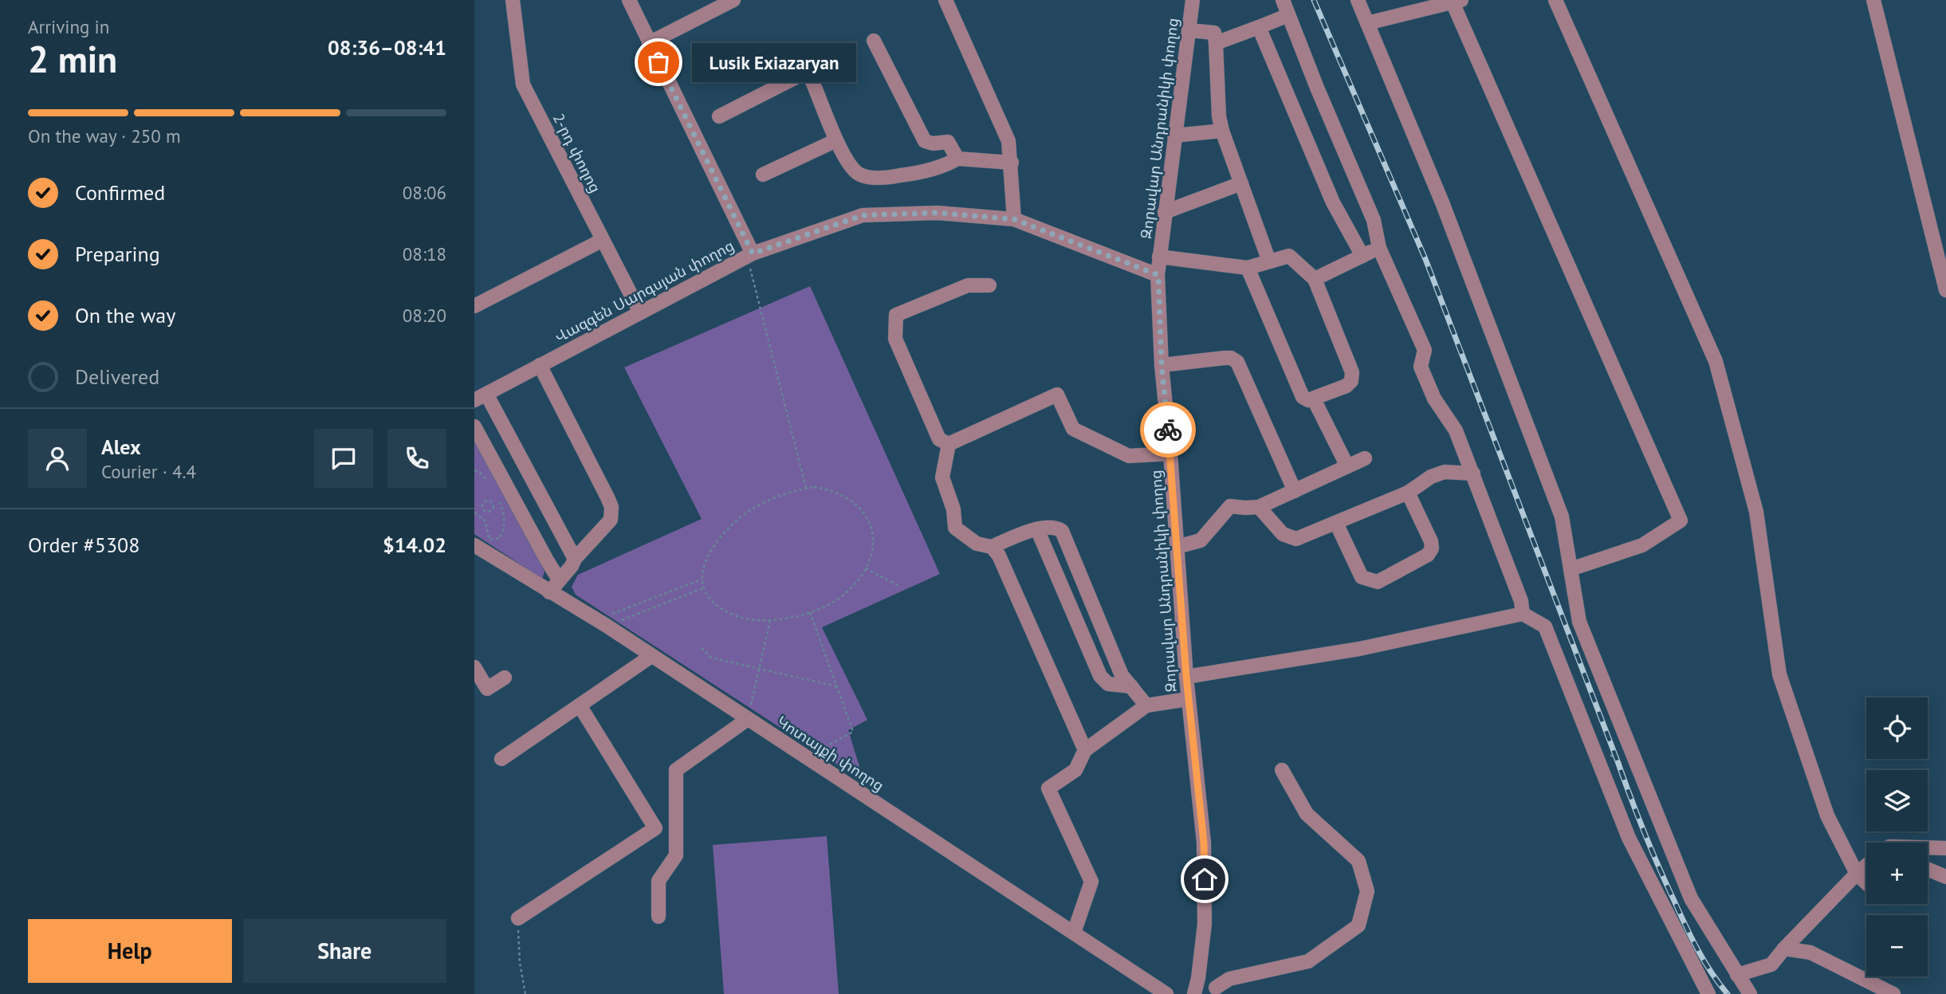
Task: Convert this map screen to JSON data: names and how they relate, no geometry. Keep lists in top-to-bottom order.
{
  "streets": {
    "street": [
      "Զորավար Անդրանիկի փողոց",
      "2-րդ փողոց",
      "Վազգեն Սարգսյան փողոց",
      "Կոտայքի փողոց"
    ]
  },
  "crossings": [
    ["Զորավար Անդրանիկի փողոց", "Վազգեն Սարգսյան փողոց"],
    ["2-րդ փողոց", "Վազգեն Սարգսյան փողոց"]
  ],
  "places": ["Lusik Exiazaryan"],
  "page": {
    "heading": ["2 min", "Arriving in", "08:36–08:41"],
    "panel": [
      "Alex",
      "Courier · 4.4",
      "Order #5308",
      "$14.02"
    ],
    "bubble": "Lusik Exiazaryan",
    "bar": "On the way · 250 m",
    "list": [
      ["Confirmed", "08:06"],
      ["Preparing", "08:18"],
      ["On the way", "08:20"],
      "Delivered"
    ],
    "map_buttons": ["+", "−"],
    "buttons": ["Help", "Share"]
  }
}
